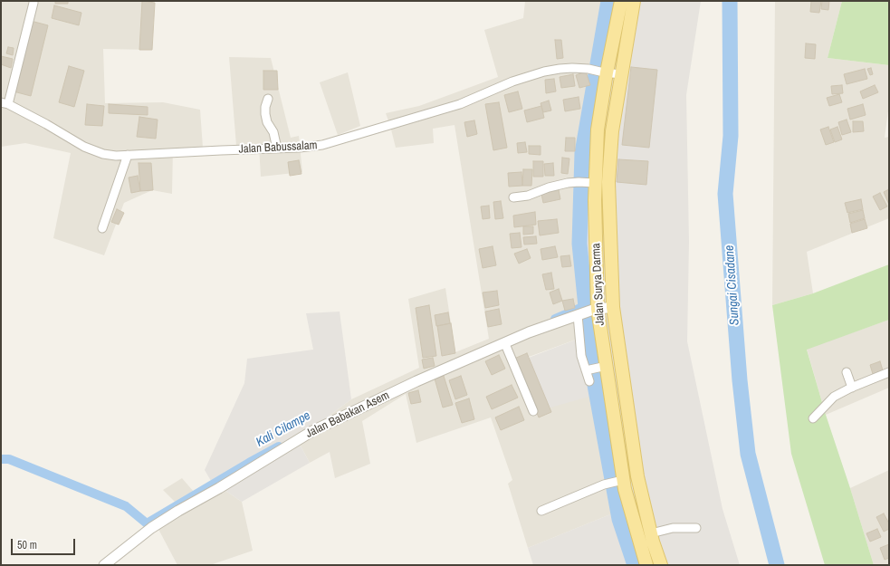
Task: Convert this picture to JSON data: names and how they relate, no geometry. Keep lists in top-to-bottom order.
{
  "streets": {
    "main road": ["Jalan Surya Darma"],
    "street": ["Jalan Babussalam", "Jalan Babakan Asem"]
  },
  "crossings": [
    ["Jalan Babussalam", "Jalan Surya Darma"],
    ["Jalan Surya Darma", "Jalan Babakan Asem"]
  ],
  "water": ["Sungai Cisadane", "Kali Cilampe"],
  "scale_bar": "50 m"
}
